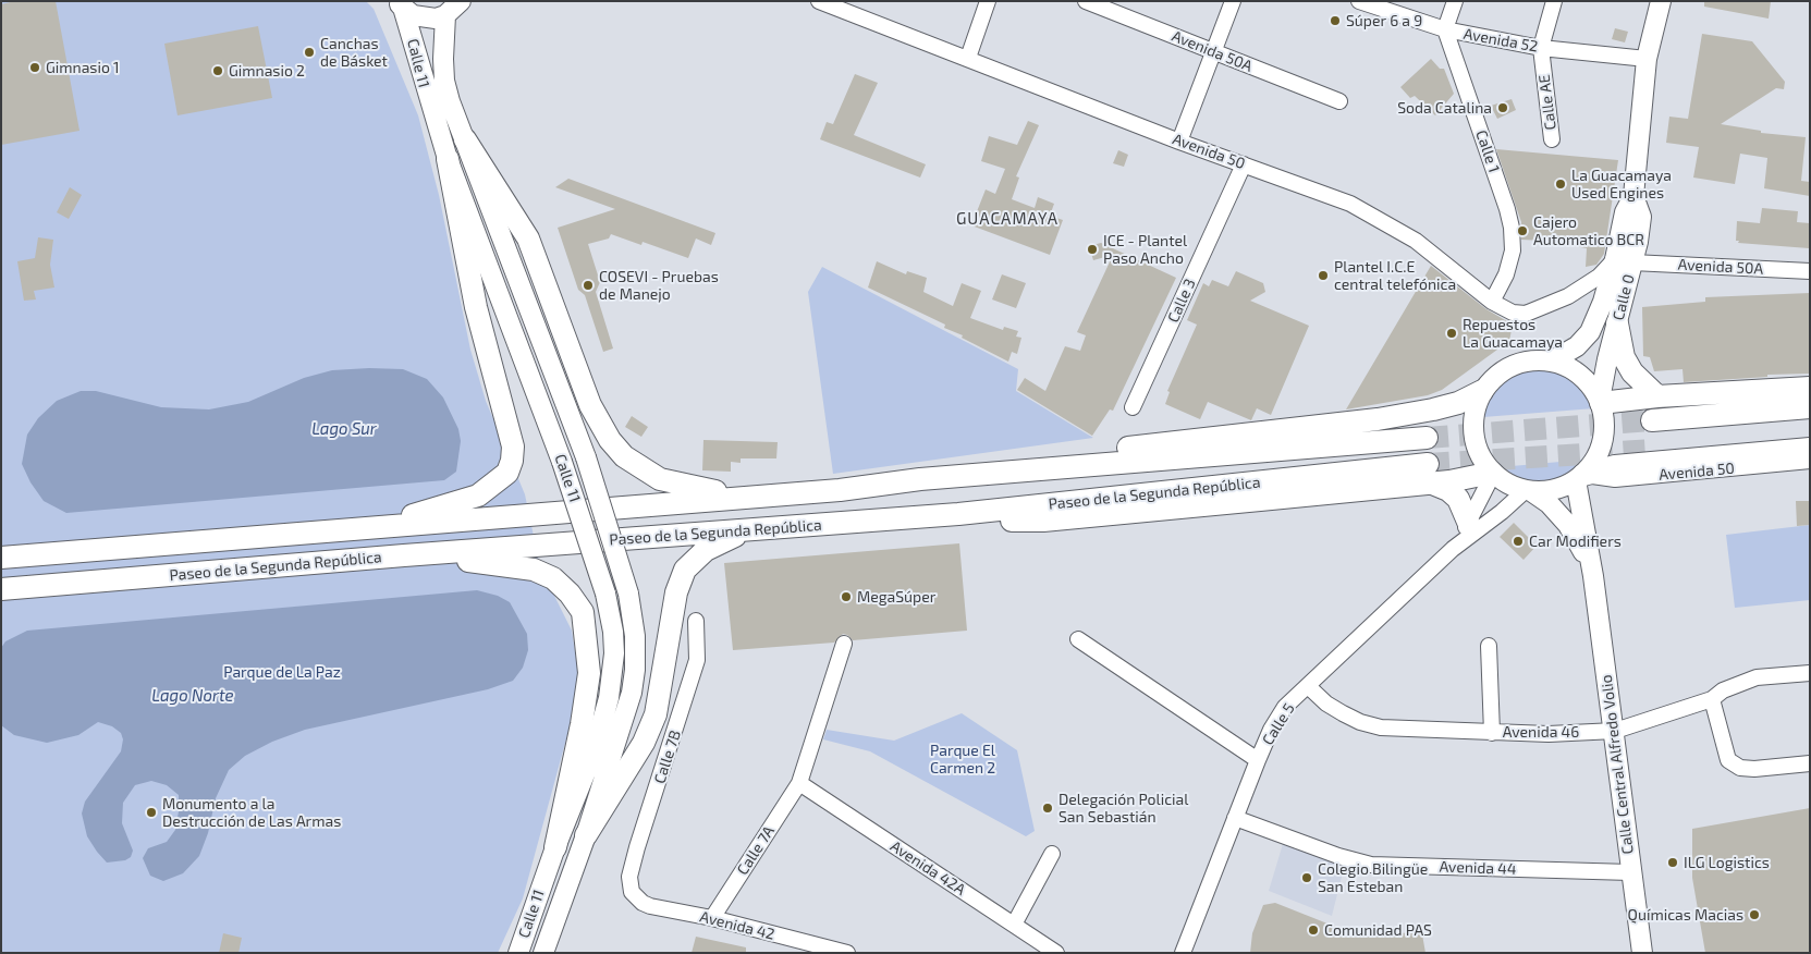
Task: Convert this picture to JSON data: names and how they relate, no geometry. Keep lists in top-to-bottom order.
{
  "streets": {
    "highway": ["Paseo de la Segunda República"],
    "main road": ["Calle 11", "Calle 0", "Calle Central Alfredo Volio"],
    "street": [
      "Avenida 52",
      "Avenida 50A",
      "Calle AE",
      "Avenida 50",
      "Calle 1",
      "Calle 3",
      "Calle 5",
      "Avenida 46",
      "Calle 7B",
      "Calle 7A",
      "Avenida 42A",
      "Avenida 44",
      "Avenida 42"
    ]
  },
  "crossings": [
    ["Avenida 52", "Calle AE"],
    ["Avenida 52", "Calle 1"],
    ["Avenida 52", "Calle 0"],
    ["Avenida 50A", "Avenida 50"],
    ["Avenida 50A", "Calle 0"],
    ["Avenida 50", "Calle 1"],
    ["Avenida 50", "Calle 0"],
    ["Avenida 50", "Calle 3"],
    ["Avenida 50", "Paseo de la Segunda República"],
    ["Avenida 50", "Calle 5"],
    ["Avenida 50", "Calle Central Alfredo Volio"],
    ["Calle 0", "Paseo de la Segunda República"],
    ["Calle 0", "Calle 5"],
    ["Calle 0", "Calle Central Alfredo Volio"],
    ["Paseo de la Segunda República", "Calle 5"],
    ["Paseo de la Segunda República", "Calle Central Alfredo Volio"],
    ["Calle 5", "Avenida 46"],
    ["Calle 5", "Calle Central Alfredo Volio"],
    ["Calle 5", "Avenida 44"],
    ["Avenida 46", "Calle Central Alfredo Volio"],
    ["Calle 7B", "Avenida 42"],
    ["Calle Central Alfredo Volio", "Avenida 44"],
    ["Calle 7A", "Avenida 42A"],
    ["Calle 7A", "Avenida 42"]
  ],
  "districts": ["GUACAMAYA"],
  "water": ["Lago Sur", "Lago Norte"],
  "parks": ["Parque de La Paz", "Parque El Carmen 2"],
  "places": [
    "Súper 6 a 9",
    "Canchas de Básket",
    "Gimnasio 1",
    "Gimnasio 2",
    "Soda Catalina",
    "La Guacamaya Used Engines",
    "Cajero Automatico BCR",
    "ICE - Plantel Paso Ancho",
    "Plantel I.C.E central telefónica",
    "COSEVI - Pruebas de Manejo",
    "Repuestos La Guacamaya",
    "Car Modifiers",
    "MegaSúper",
    "Delegación Policial San Sebastián",
    "Monumento a la Destrucción de Las Armas",
    "ILG Logistics",
    "Colegio Bilingüe San Esteban",
    "Químicas Macias",
    "Comunidad PAS"
  ]
}
